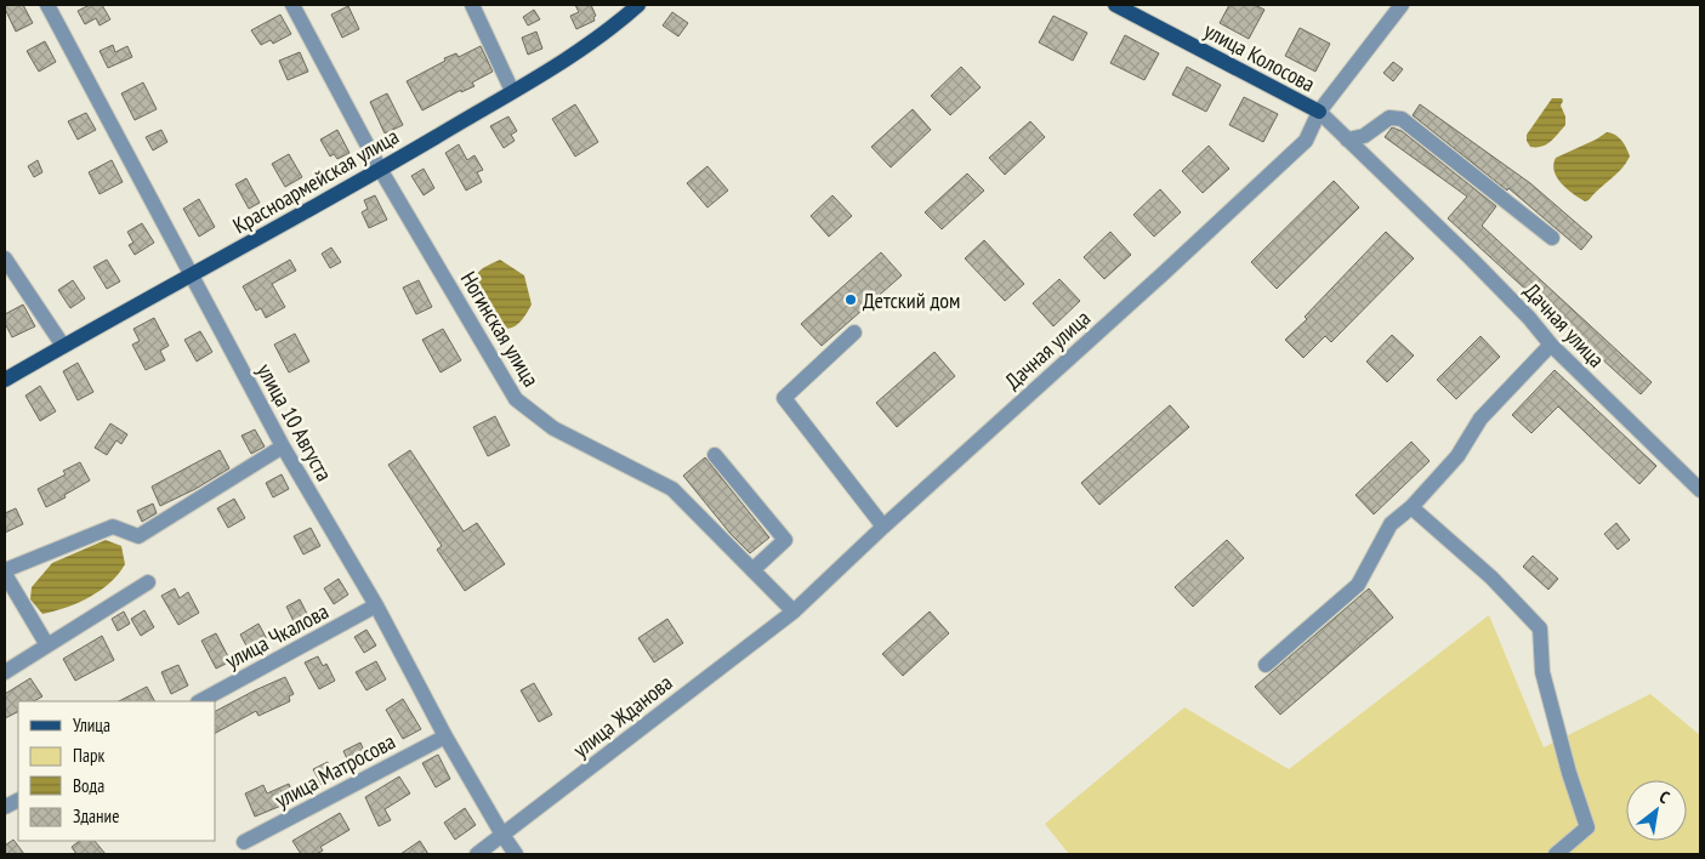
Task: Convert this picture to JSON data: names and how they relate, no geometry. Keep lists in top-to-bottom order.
{
  "streets": {
    "main road": ["улица Колосова", "Красноармейская улица"],
    "street": [
      "Дачная улица",
      "Ногинская улица",
      "улица 10 Августа",
      "улица Чкалова",
      "улица Жданова",
      "улица Матросова"
    ]
  },
  "crossings": [
    ["улица Колосова", "Дачная улица"],
    ["Красноармейская улица", "Ногинская улица"],
    ["Красноармейская улица", "улица 10 Августа"],
    ["Дачная улица", "Ногинская улица"],
    ["Дачная улица", "улица Жданова"],
    ["Ногинская улица", "улица Жданова"],
    ["улица 10 Августа", "улица Чкалова"],
    ["улица 10 Августа", "улица Жданова"],
    ["улица 10 Августа", "улица Матросова"]
  ],
  "places": ["Детский дом"],
  "legend": [
    "Улица",
    "Парк",
    "Вода",
    "Здание"
  ],
  "north": "top right"
}
